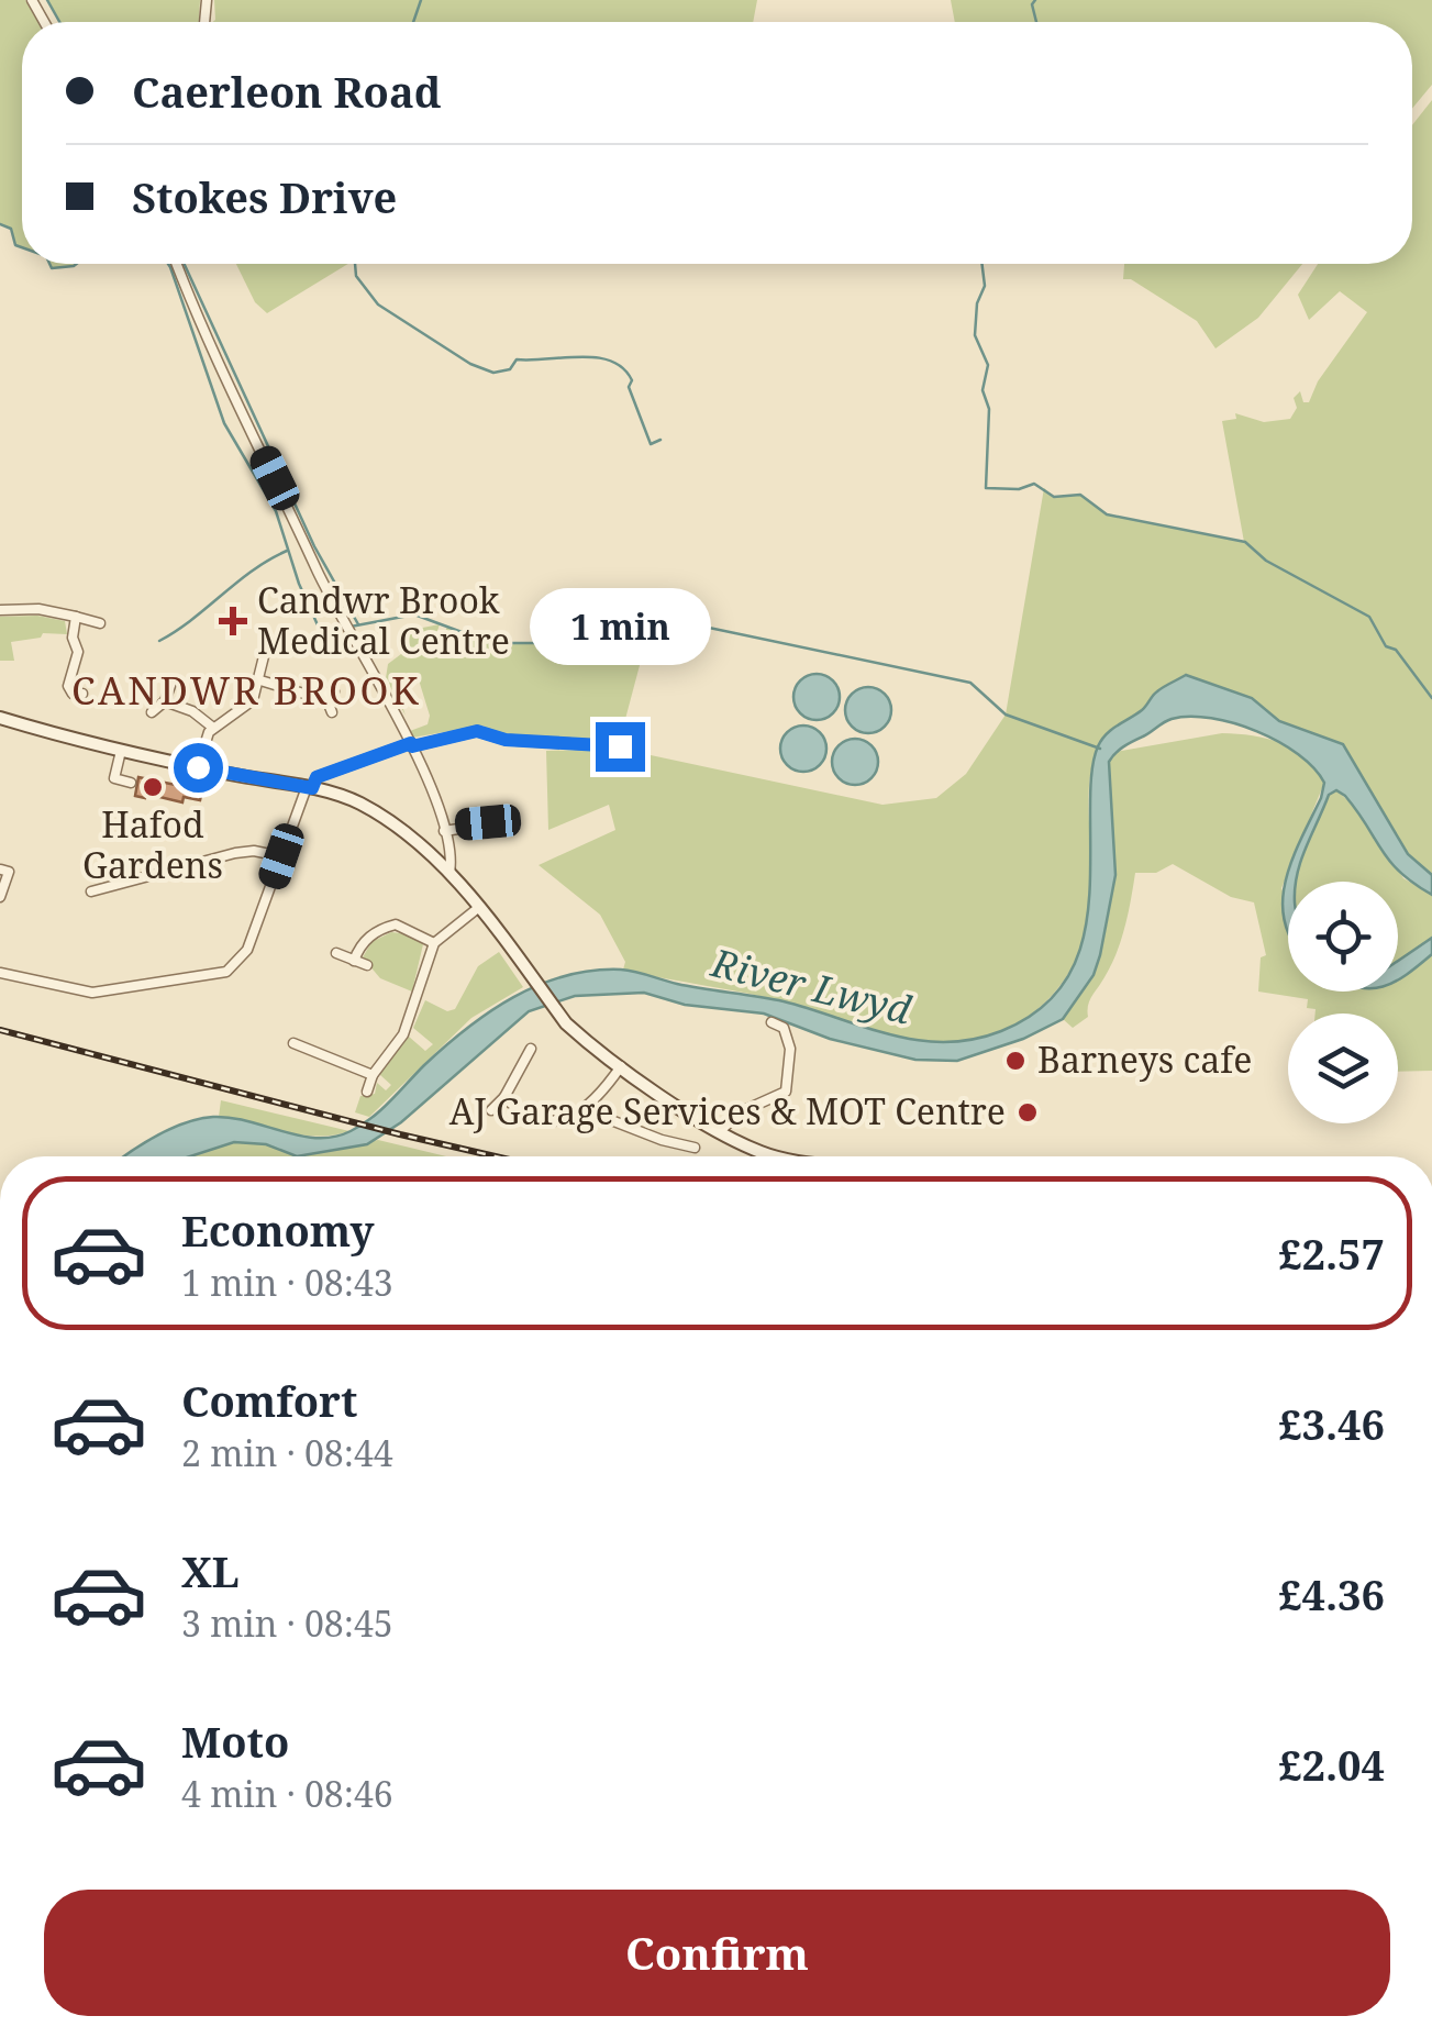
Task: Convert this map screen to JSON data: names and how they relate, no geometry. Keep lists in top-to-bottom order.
{
  "districts": ["CANDWR BROOK"],
  "water": ["River Lwyd"],
  "places": {
    "health": ["Candwr Brook Medical Centre"],
    "other": ["Hafod Gardens", "Barneys cafe", "AJ Garage Services & MOT Centre"]
  },
  "page": {
    "banner": ["Caerleon Road", "Stokes Drive"],
    "bubble": "1 min",
    "list": [
      {
        "name": "Economy",
        "note": "1 min · 08:43",
        "value": "£2.57"
      },
      {
        "name": "Comfort",
        "note": "2 min · 08:44",
        "value": "£3.46"
      },
      {
        "name": "XL",
        "note": "3 min · 08:45",
        "value": "£4.36"
      },
      {
        "name": "Moto",
        "note": "4 min · 08:46",
        "value": "£2.04"
      }
    ],
    "buttons": "Confirm"
  }
}
